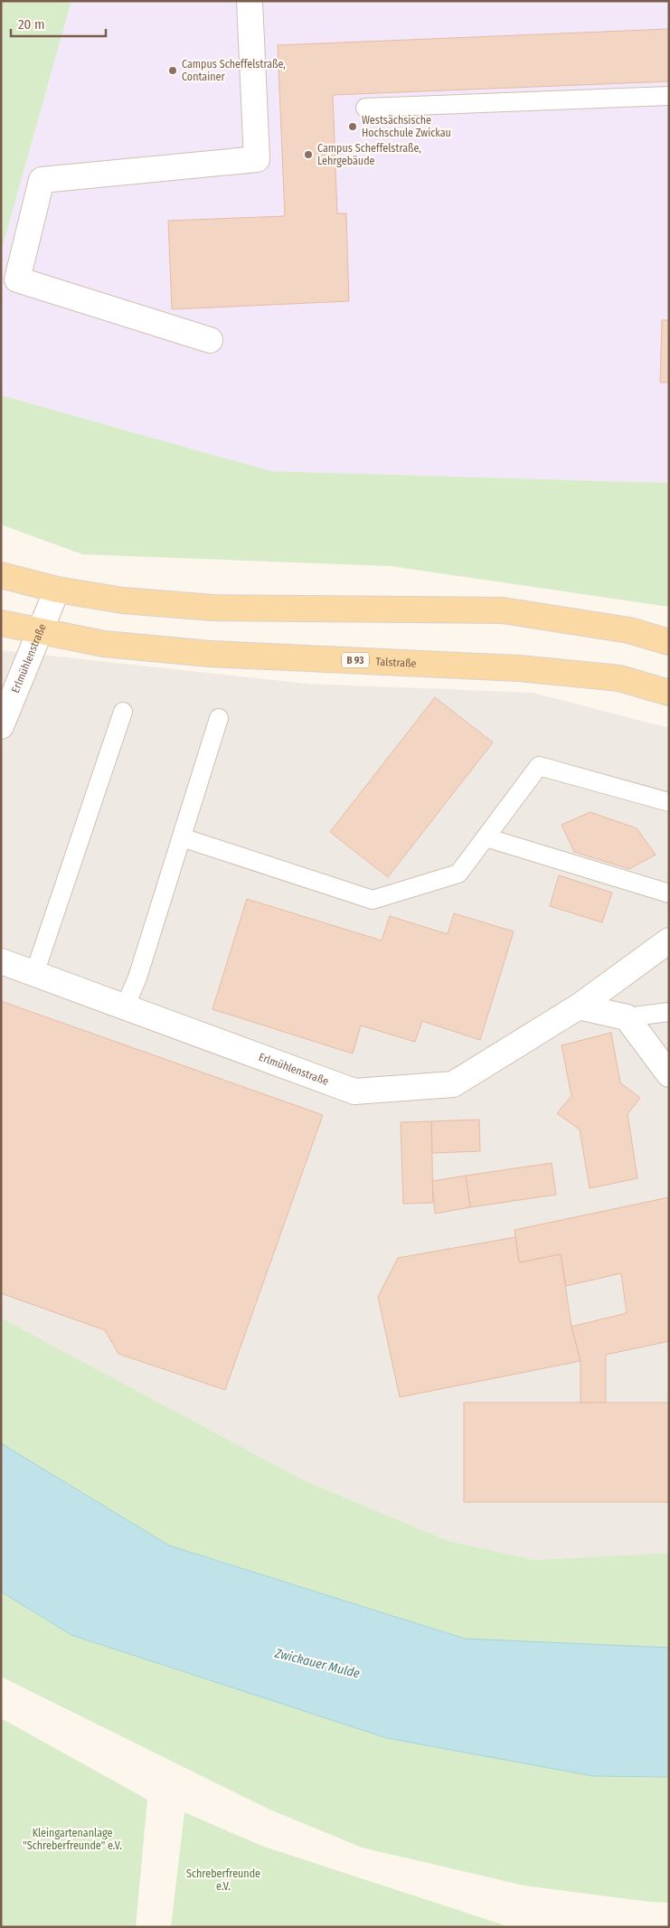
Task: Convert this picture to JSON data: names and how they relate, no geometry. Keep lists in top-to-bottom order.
{
  "streets": {
    "main road": ["B 93", "Talstraße"],
    "street": ["Erlmühlenstraße"]
  },
  "crossings": [
    ["Erlmühlenstraße", "B 93"],
    ["Erlmühlenstraße", "Talstraße"],
    ["B 93", "Talstraße"]
  ],
  "water": ["Zwickauer Mulde"],
  "parks": ["Kleingartenanlage \"Schreberfreunde\" e.V.", "Schreberfreunde e.V."],
  "places": ["Campus Scheffelstraße, Container", "Westsächsische Hochschule Zwickau", "Campus Scheffelstraße, Lehrgebäude"],
  "scale_bar": "20 m"
}
